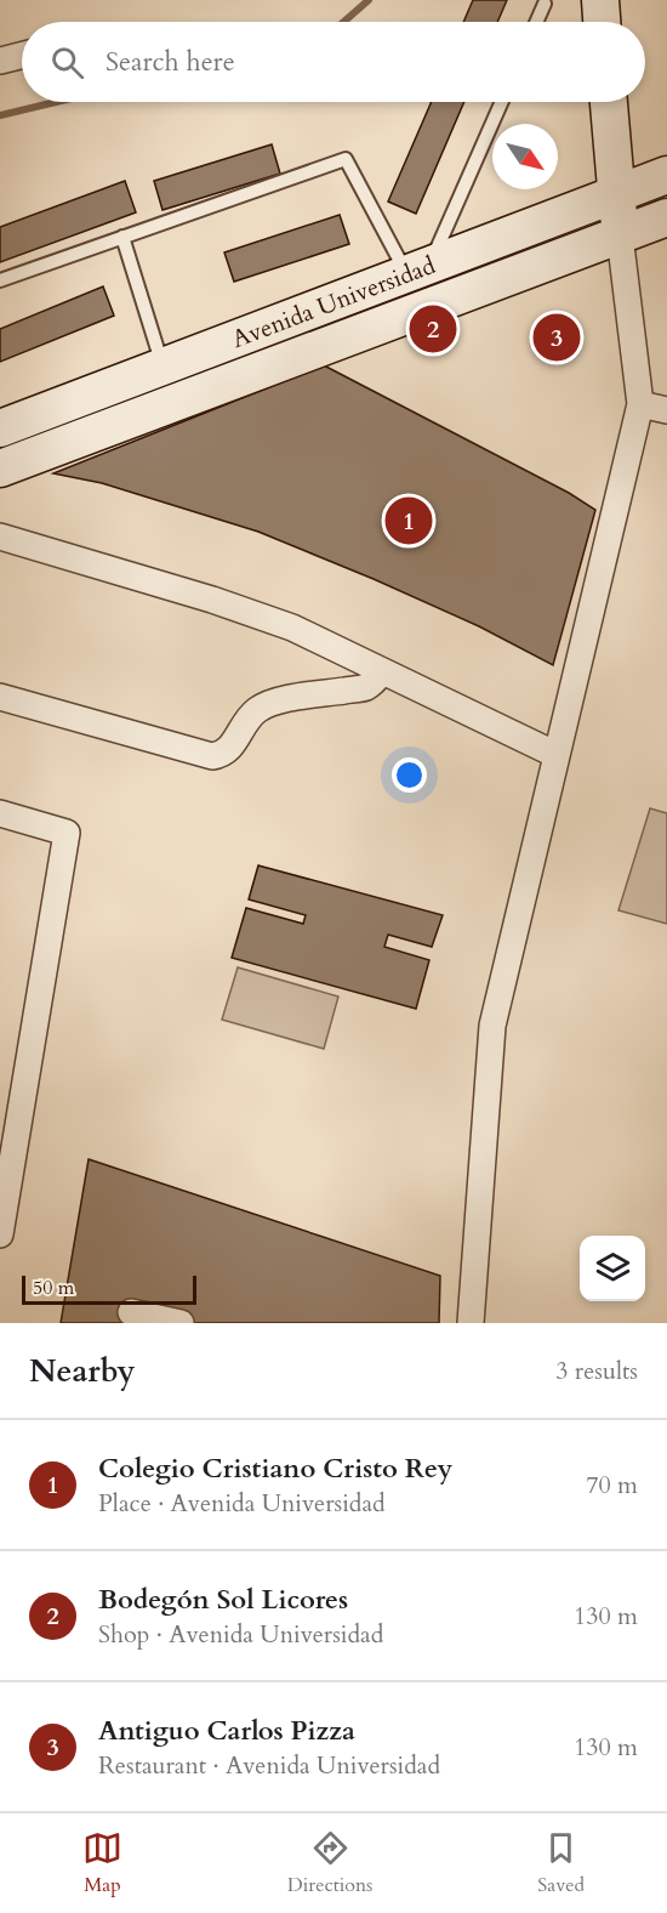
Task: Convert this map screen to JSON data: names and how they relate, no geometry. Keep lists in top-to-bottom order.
{
  "streets": {
    "street": ["Avenida Universidad"]
  },
  "scale_bar": "50 m",
  "north": "bottom right",
  "page": {
    "search": "Search here",
    "pins": ["2", "3", "1"],
    "scale": "50 m",
    "heading": ["Nearby", "3 results"],
    "list": [
      {
        "mark": "1",
        "name": "Colegio Cristiano Cristo Rey",
        "note": "Place · Avenida Universidad",
        "value": "70 m"
      },
      {
        "mark": "2",
        "name": "Bodegón Sol Licores",
        "note": "Shop · Avenida Universidad",
        "value": "130 m"
      },
      {
        "mark": "3",
        "name": "Antiguo Carlos Pizza",
        "note": "Restaurant · Avenida Universidad",
        "value": "130 m"
      }
    ],
    "nav": ["Map", "Directions", "Saved"]
  }
}
